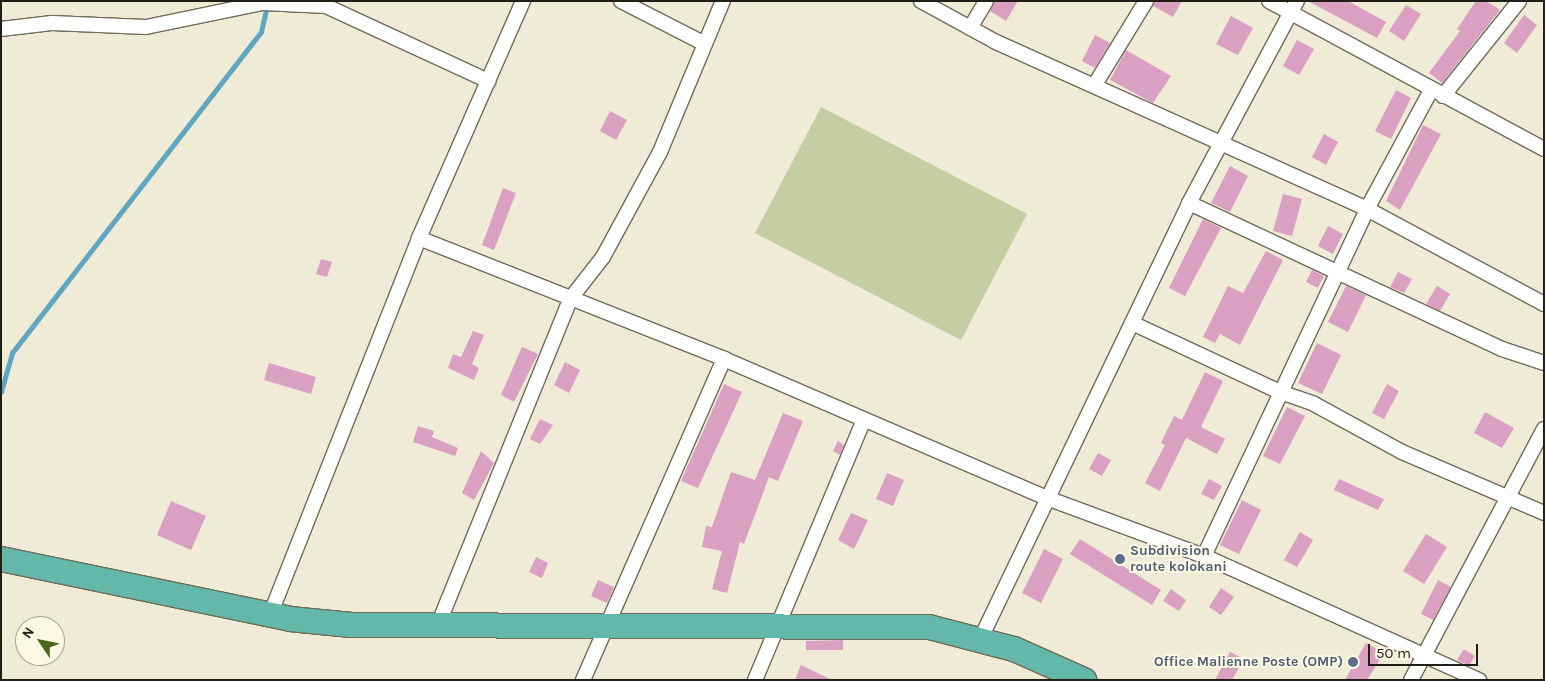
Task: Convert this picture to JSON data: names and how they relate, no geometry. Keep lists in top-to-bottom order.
{
  "places": ["Subdivision route kolokani", "Office Malienne Poste (OMP)"],
  "scale_bar": "50 m",
  "north": "top left"
}
